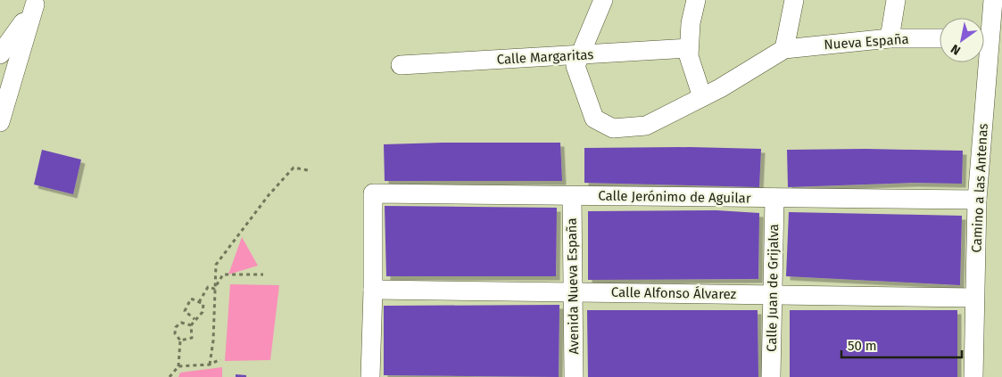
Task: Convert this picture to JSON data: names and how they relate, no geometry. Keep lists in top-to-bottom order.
{
  "streets": {
    "street": [
      "Nueva España",
      "Calle Margaritas",
      "Camino a las Antenas",
      "Calle Jerónimo de Aguilar",
      "Avenida Nueva España",
      "Calle Juan de Grijalva",
      "Calle Alfonso Álvarez"
    ]
  },
  "crossings": [
    ["Camino a las Antenas", "Calle Jerónimo de Aguilar"],
    ["Camino a las Antenas", "Calle Alfonso Álvarez"],
    ["Calle Jerónimo de Aguilar", "Avenida Nueva España"],
    ["Calle Jerónimo de Aguilar", "Calle Juan de Grijalva"],
    ["Calle Jerónimo de Aguilar", "Calle Alfonso Álvarez"],
    ["Avenida Nueva España", "Calle Alfonso Álvarez"],
    ["Calle Juan de Grijalva", "Calle Alfonso Álvarez"]
  ],
  "scale_bar": "50 m",
  "north": "bottom left"
}
